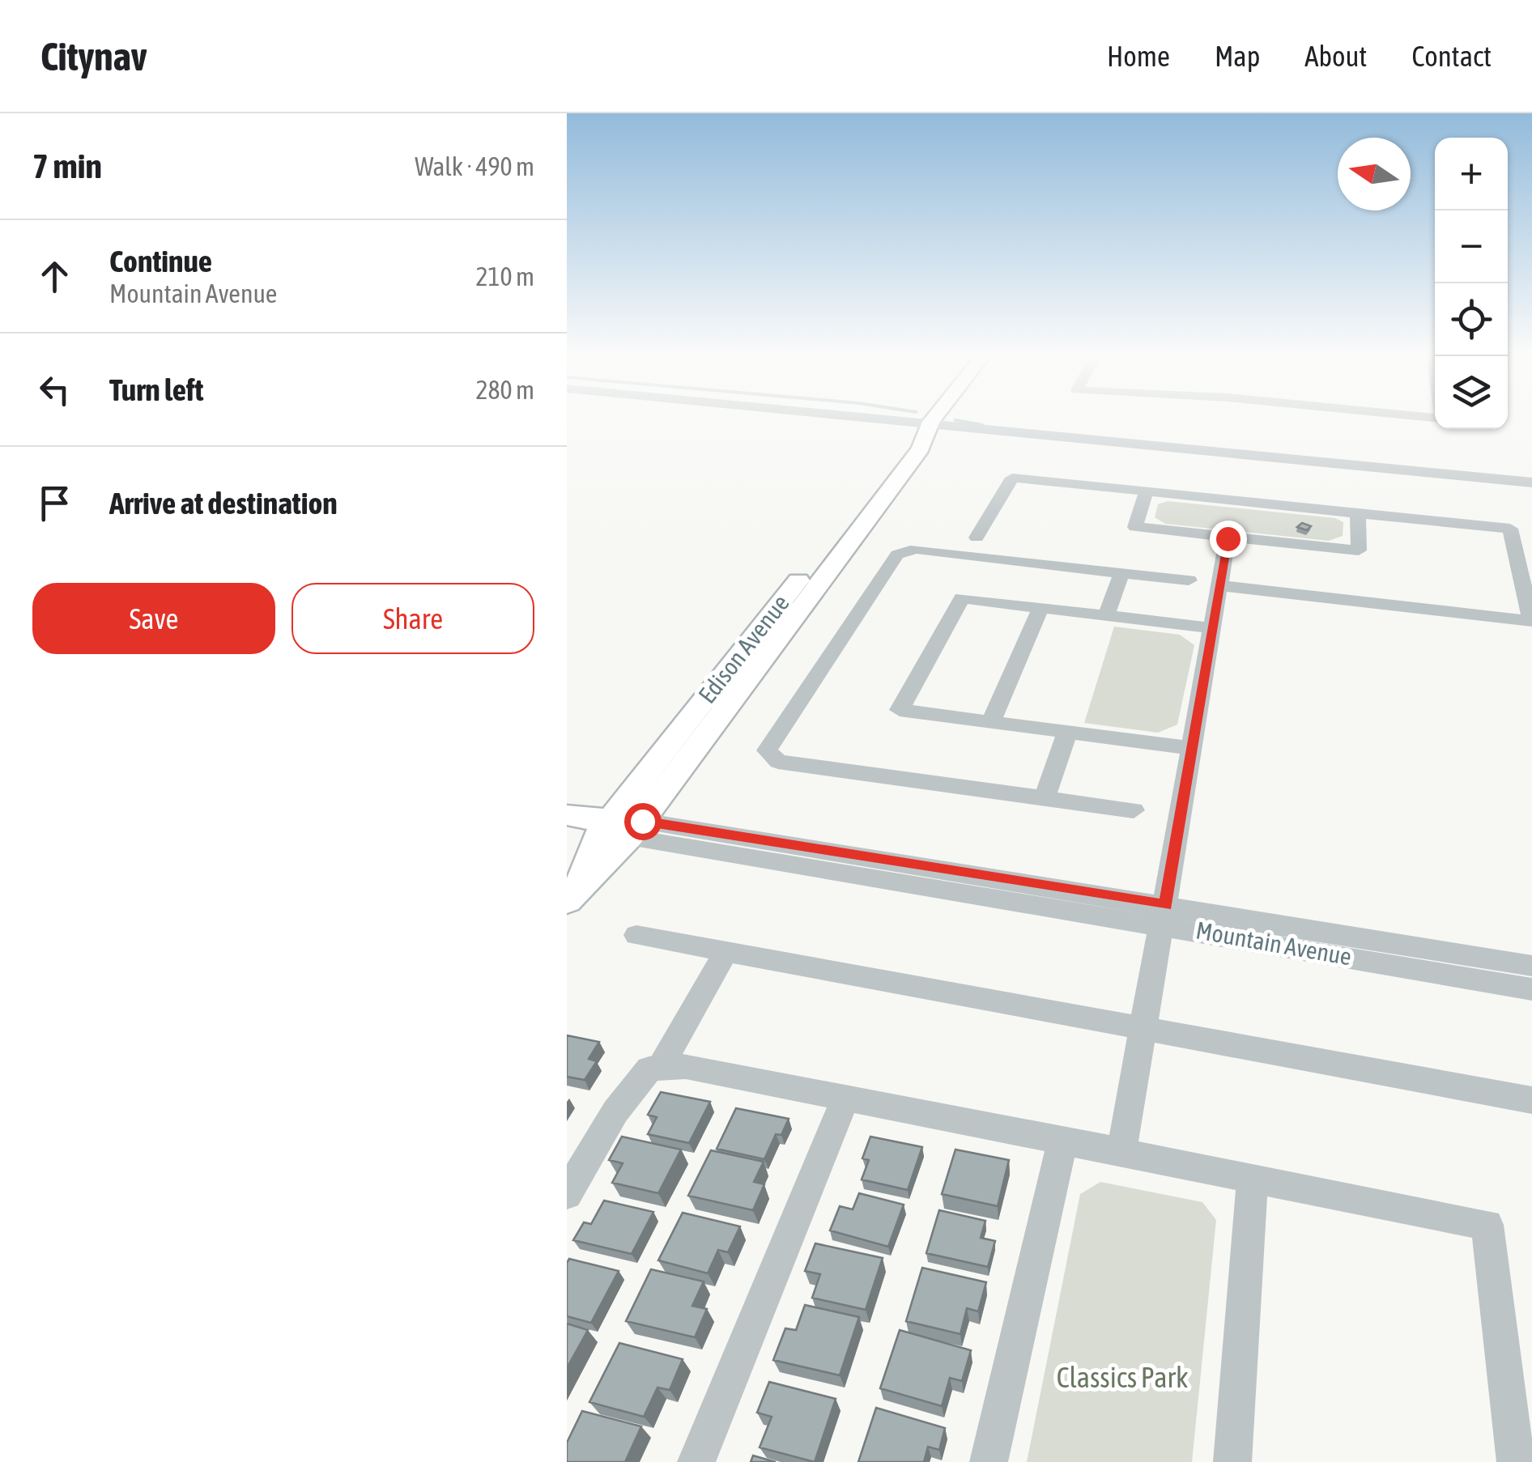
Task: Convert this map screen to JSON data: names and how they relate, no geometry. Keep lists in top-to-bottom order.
{
  "streets": {
    "main road": ["Edison Avenue"],
    "street": ["Mountain Avenue"]
  },
  "crossings": [
    ["Edison Avenue", "Mountain Avenue"]
  ],
  "parks": ["Classics Park"],
  "north": "left",
  "page": {
    "header": "Citynav",
    "nav": [
      "Home",
      "Map",
      "About",
      "Contact"
    ],
    "heading": ["7 min", "Walk · 490 m"],
    "map_buttons": ["+", "−"],
    "list": [
      ["Continue", "Mountain Avenue", "210 m"],
      ["Turn left", "280 m"],
      "Arrive at destination"
    ],
    "buttons": ["Save", "Share"]
  }
}
